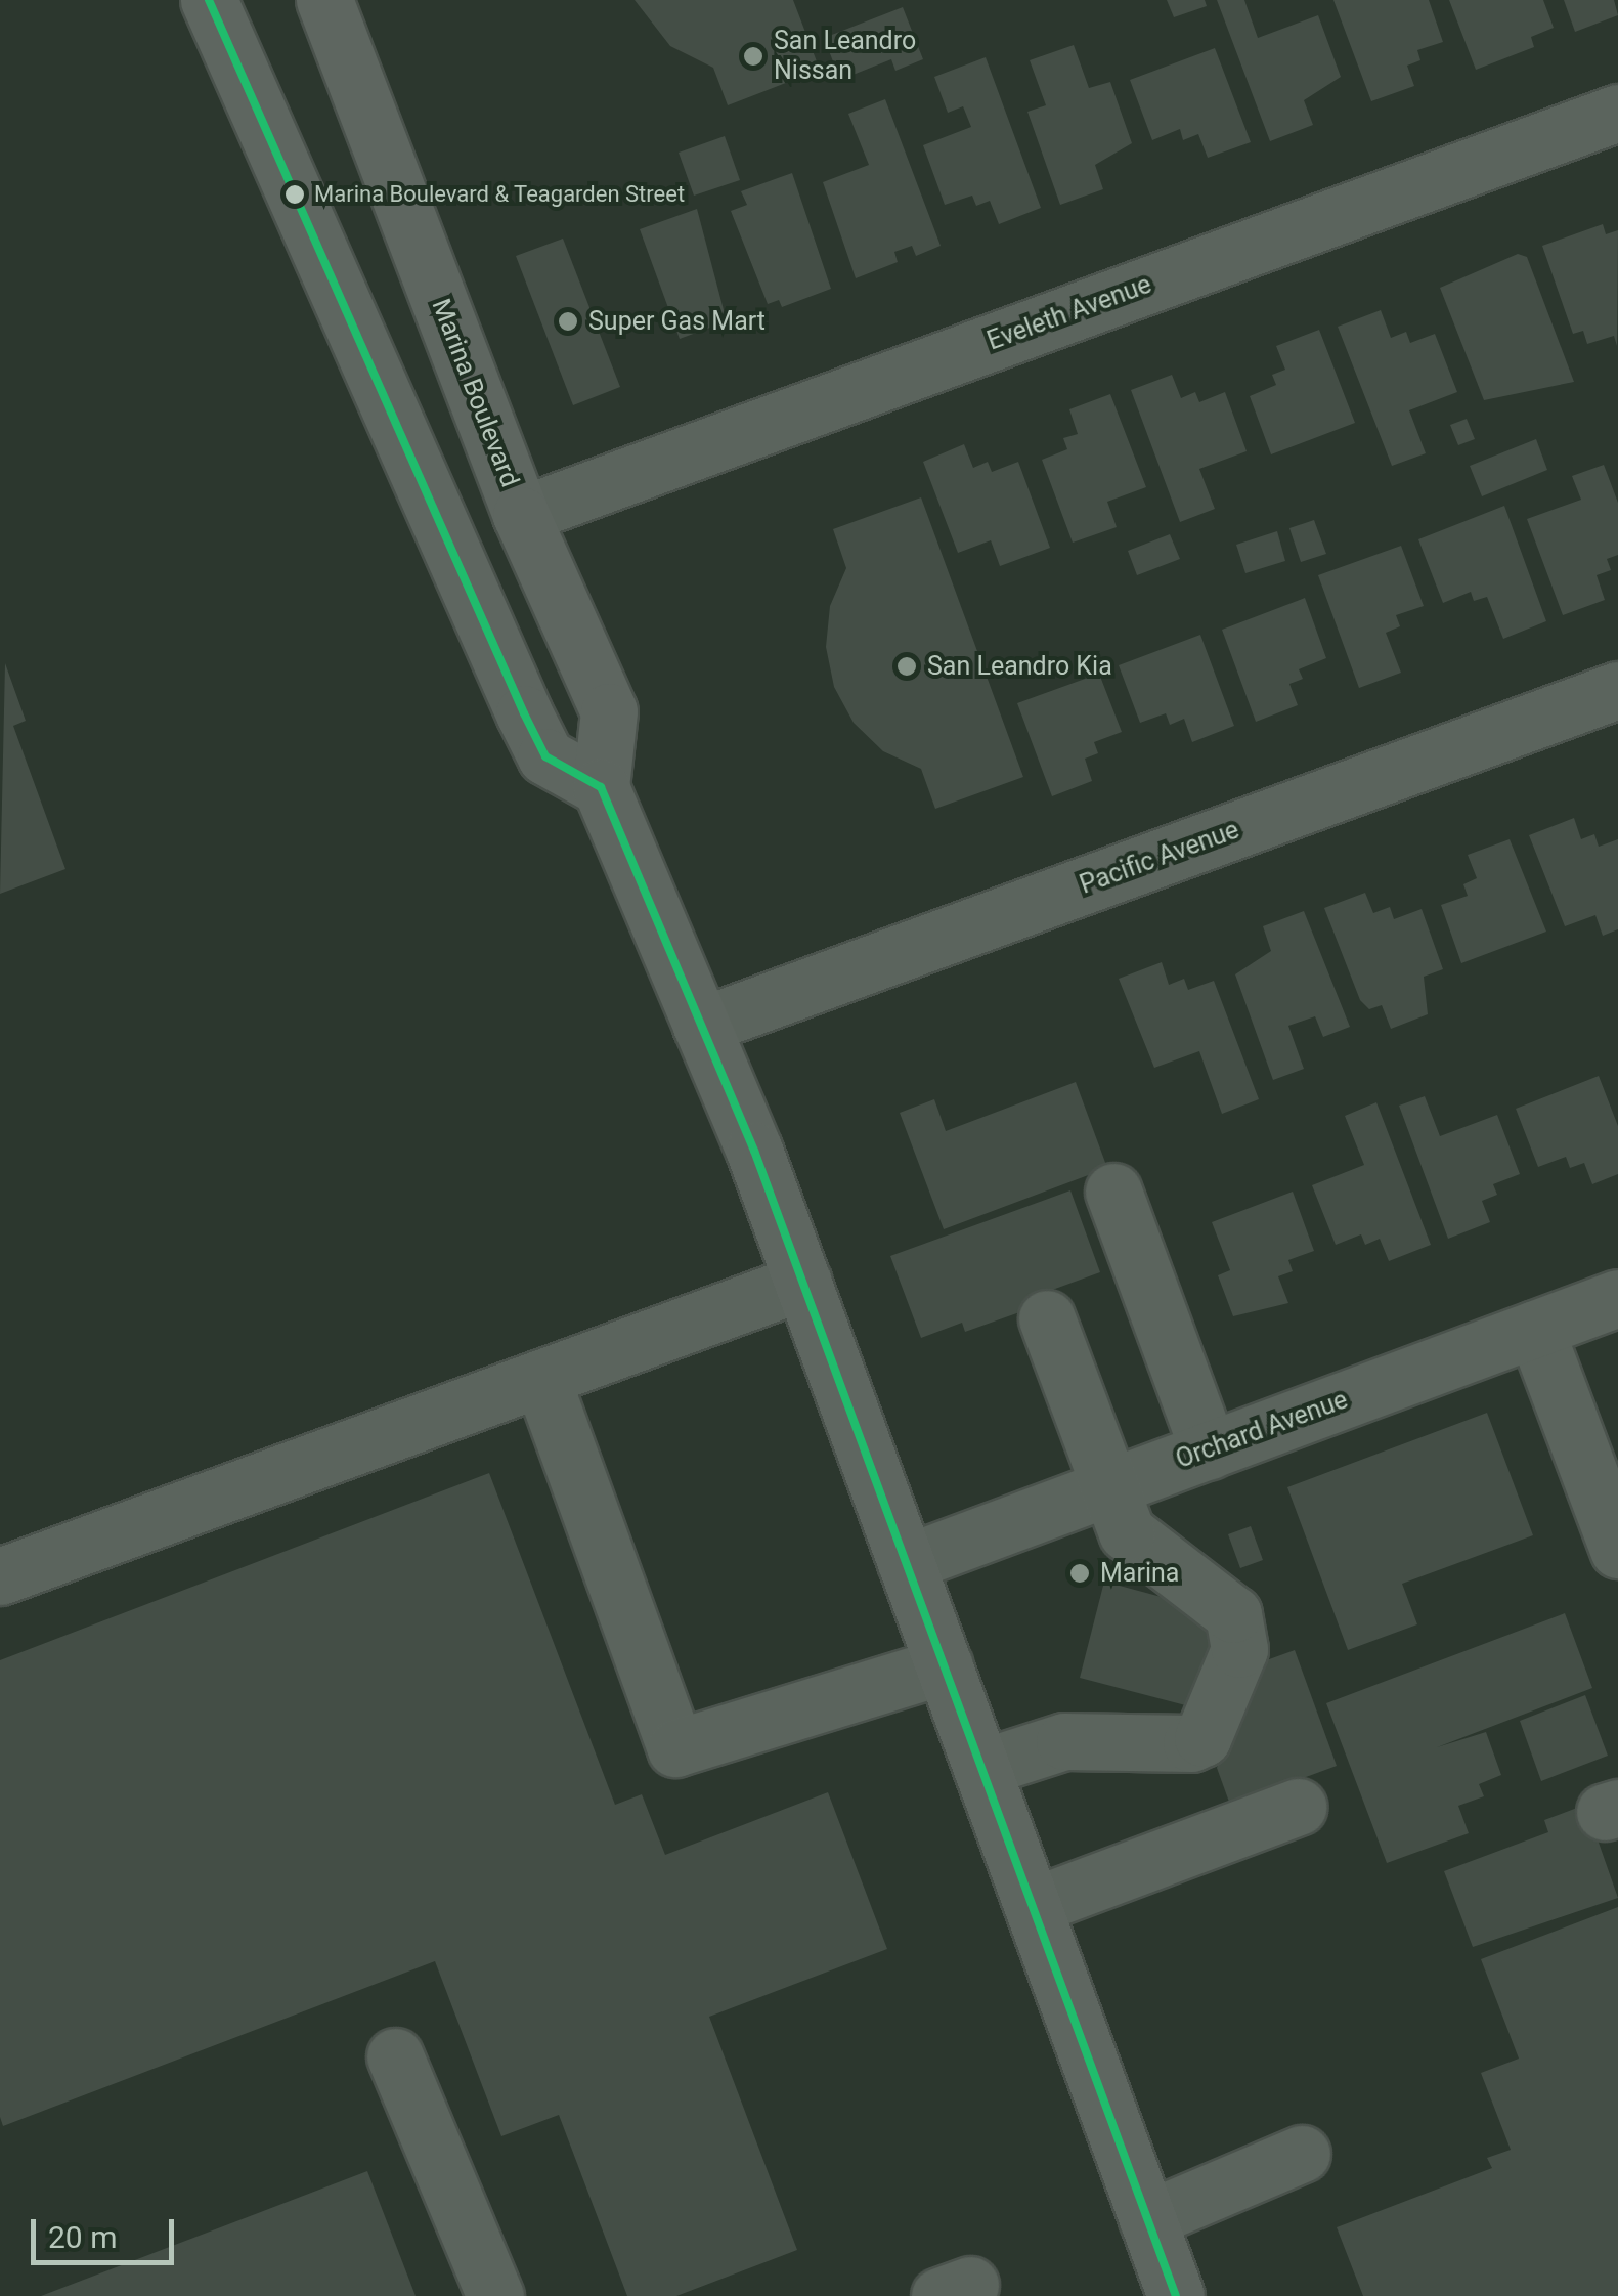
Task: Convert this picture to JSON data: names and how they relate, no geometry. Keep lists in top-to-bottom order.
{
  "streets": {
    "main road": ["Marina Boulevard"],
    "street": ["Eveleth Avenue", "Pacific Avenue", "Orchard Avenue"]
  },
  "crossings": [
    ["Eveleth Avenue", "Marina Boulevard"],
    ["Marina Boulevard", "Pacific Avenue"],
    ["Marina Boulevard", "Orchard Avenue"]
  ],
  "places": [
    "San Leandro Nissan",
    "Marina Boulevard & Teagarden Street",
    "Super Gas Mart",
    "San Leandro Kia",
    "Marina"
  ],
  "scale_bar": "20 m"
}
